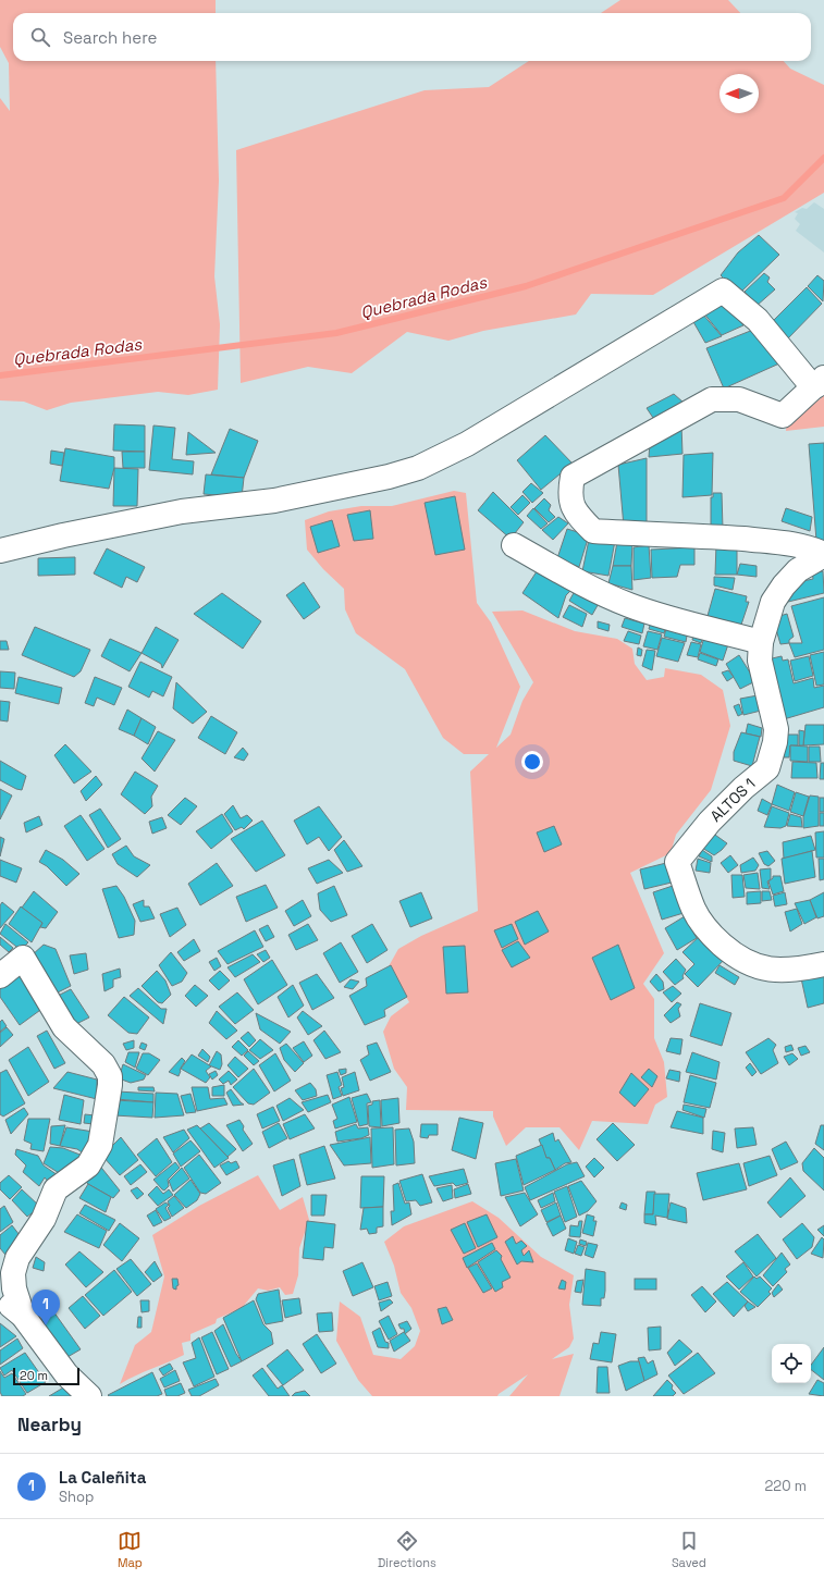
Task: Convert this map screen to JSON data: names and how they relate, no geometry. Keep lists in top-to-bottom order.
{
  "streets": {
    "street": ["ALTOS 1"]
  },
  "water": ["Quebrada Rodas"],
  "scale_bar": "20 m",
  "north": "left",
  "page": {
    "search": "Search here",
    "pins": "1",
    "scale": "20 m",
    "heading": "Nearby",
    "list": [
      {
        "mark": "1",
        "name": "La Caleñita",
        "note": "Shop",
        "value": "220 m"
      }
    ],
    "nav": ["Map", "Directions", "Saved"]
  }
}
